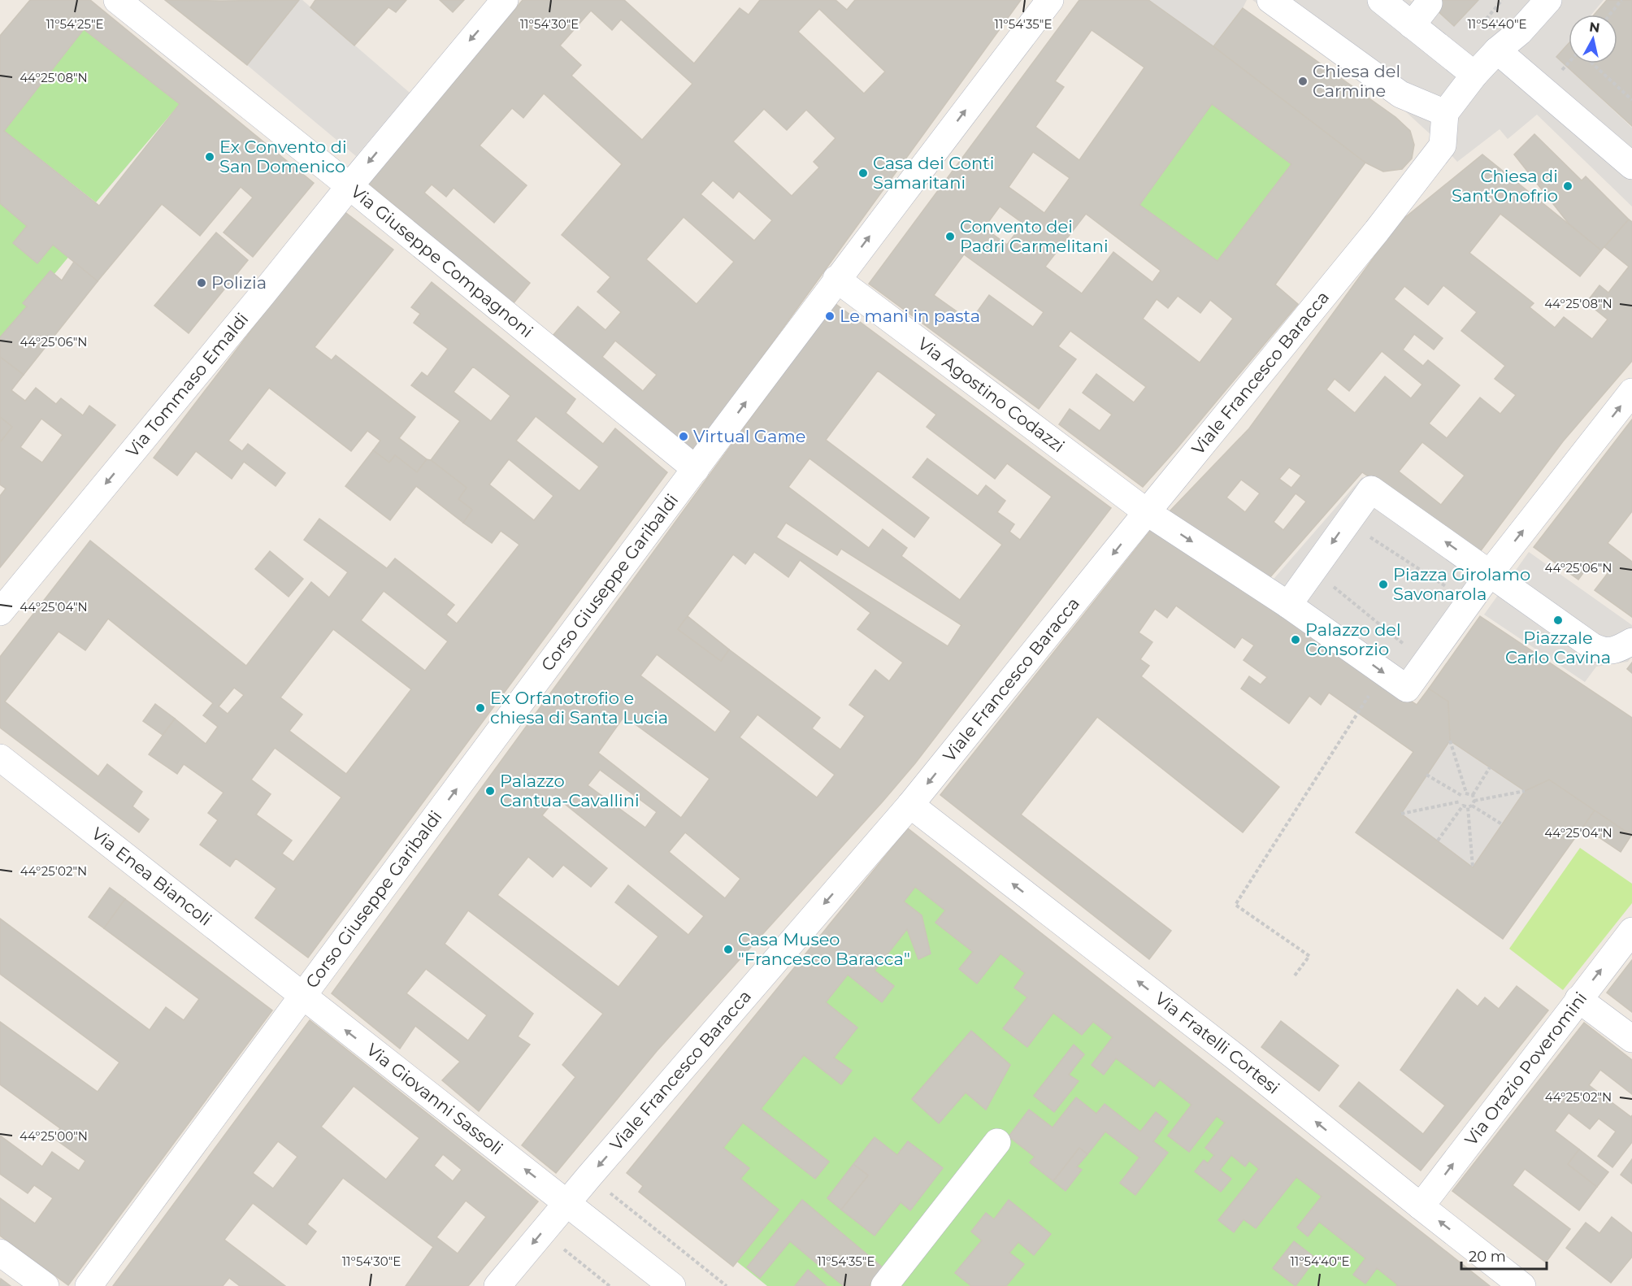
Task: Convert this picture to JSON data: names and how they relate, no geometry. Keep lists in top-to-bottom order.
{
  "streets": {
    "street": [
      "Via Giuseppe Compagnoni",
      "Viale Francesco Baracca",
      "Via Tommaso Emaldi",
      "Via Agostino Codazzi",
      "Corso Giuseppe Garibaldi",
      "Via Enea Biancoli",
      "Via Fratelli Cortesi",
      "Via Orazio Poveromini",
      "Via Giovanni Sassoli"
    ]
  },
  "crossings": [
    ["Via Giuseppe Compagnoni", "Via Tommaso Emaldi"],
    ["Via Giuseppe Compagnoni", "Corso Giuseppe Garibaldi"],
    ["Viale Francesco Baracca", "Via Agostino Codazzi"],
    ["Viale Francesco Baracca", "Via Fratelli Cortesi"],
    ["Viale Francesco Baracca", "Via Giovanni Sassoli"],
    ["Via Agostino Codazzi", "Corso Giuseppe Garibaldi"],
    ["Corso Giuseppe Garibaldi", "Via Enea Biancoli"],
    ["Corso Giuseppe Garibaldi", "Via Giovanni Sassoli"],
    ["Via Enea Biancoli", "Via Giovanni Sassoli"],
    ["Via Fratelli Cortesi", "Via Orazio Poveromini"]
  ],
  "one_way": [
    "Viale Francesco Baracca",
    "Via Tommaso Emaldi",
    "Corso Giuseppe Garibaldi",
    "Via Fratelli Cortesi",
    "Via Orazio Poveromini",
    "Via Giovanni Sassoli"
  ],
  "places": [
    "Chiesa del Carmine",
    "Ex Convento di San Domenico",
    "Casa dei Conti Samaritani",
    "Chiesa di Sant'Onofrio",
    "Convento dei Padri Carmelitani",
    "Polizia",
    "Le mani in pasta",
    "Virtual Game",
    "Piazza Girolamo Savonarola",
    "Piazzale Carlo Cavina",
    "Palazzo del Consorzio",
    "Ex Orfanotrofio e chiesa di Santa Lucia",
    "Palazzo Cantua-Cavallini",
    "Casa Museo \"Francesco Baracca\""
  ],
  "scale_bar": "20 m",
  "north": "top",
  "coordinates": [
    "11°54'25\"E",
    "11°54'30\"E",
    "11°54'35\"E",
    "11°54'40\"E",
    "44°25'08\"N",
    "44°25'06\"N",
    "44°25'04\"N",
    "44°25'02\"N",
    "44°25'00\"N"
  ]
}
